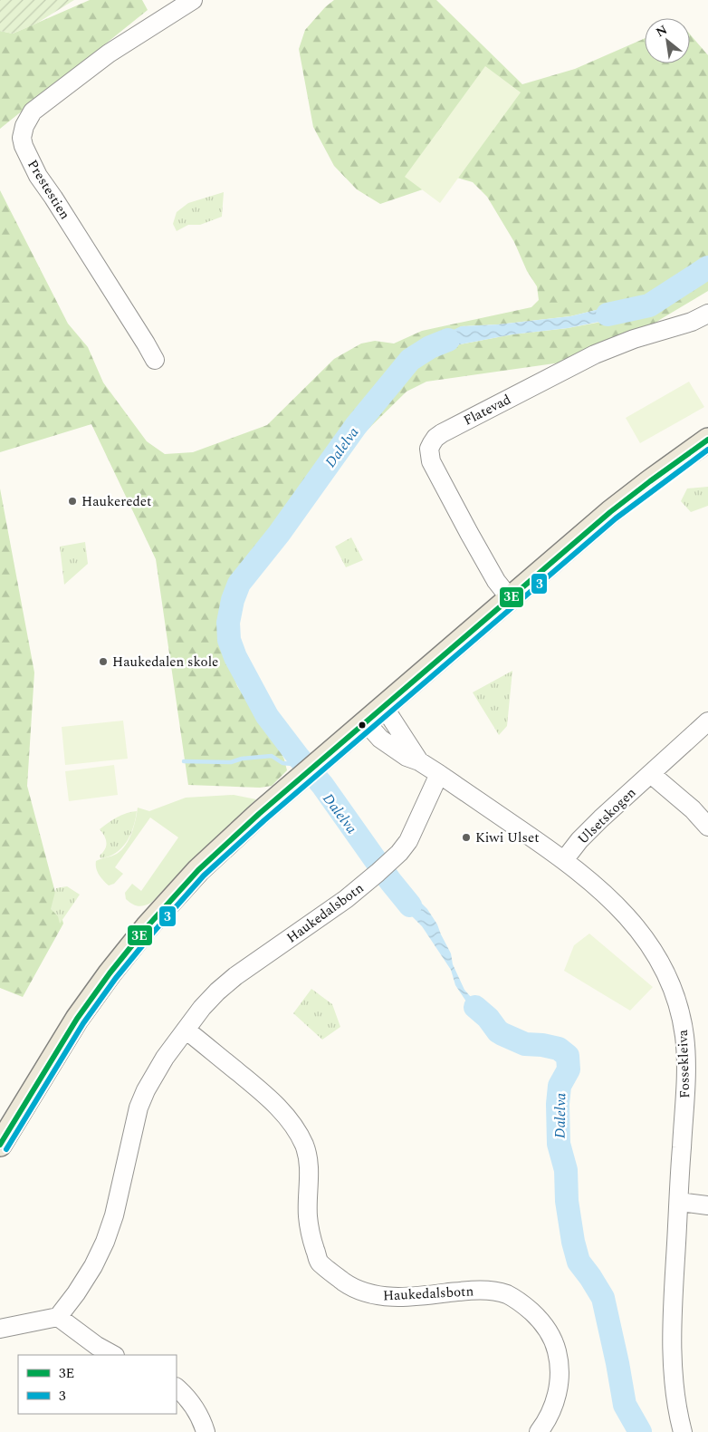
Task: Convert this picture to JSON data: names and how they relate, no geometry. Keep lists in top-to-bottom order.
{
  "streets": {
    "street": [
      "Prestestien",
      "Flatevad",
      "Ulsetskogen",
      "Haukedalsbotn",
      "Fossekleiva"
    ]
  },
  "crossings": [
    ["Ulsetskogen", "Fossekleiva"],
    ["Haukedalsbotn", "Fossekleiva"]
  ],
  "water": ["Dalelva"],
  "places": ["Haukeredet", "Haukedalen skole", "Kiwi Ulset"],
  "lines": ["transit line 3E", "transit line 3"],
  "legend": ["3E", "3"],
  "north": "top left"
}
